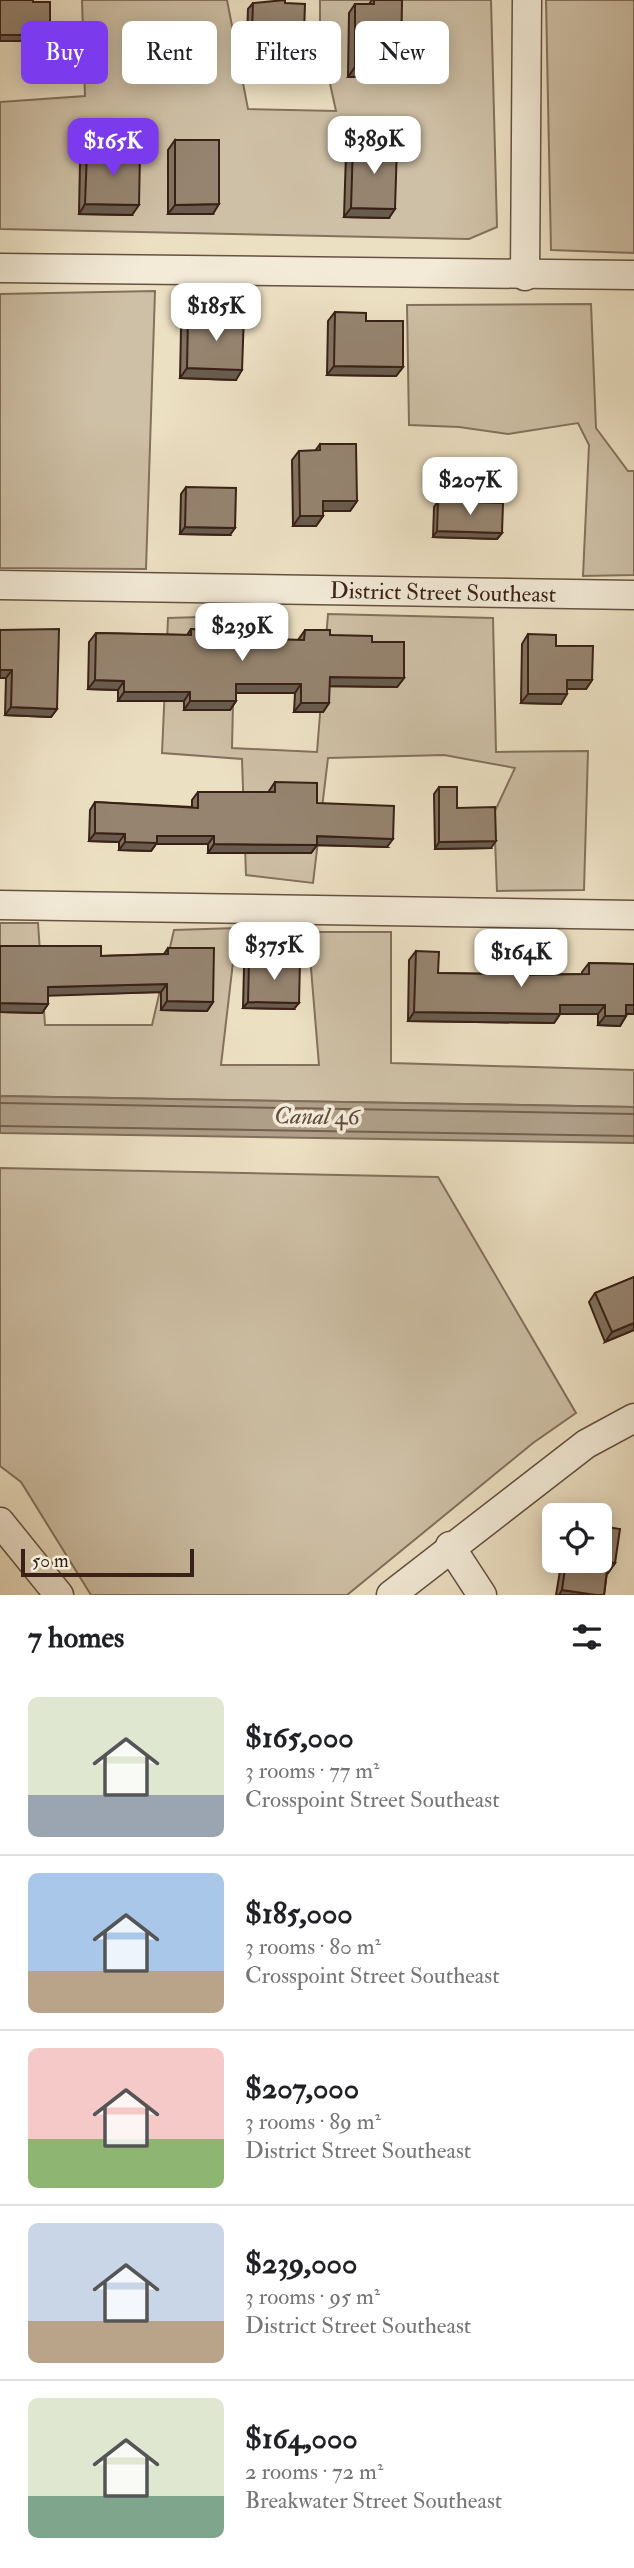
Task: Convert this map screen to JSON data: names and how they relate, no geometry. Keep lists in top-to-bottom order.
{
  "streets": {
    "street": ["District Street Southeast"]
  },
  "water": ["Canal 46"],
  "scale_bar": "50 m",
  "page": {
    "chip": [
      "Buy",
      "Rent",
      "Filters",
      "New"
    ],
    "price": [
      "$389K",
      "$165K",
      "$185K",
      "$207K",
      "$239K",
      "$375K",
      "$164K"
    ],
    "scale": "50 m",
    "heading": "7 homes",
    "list": [
      {
        "name": "$165,000",
        "note": "3 rooms · 77 m² · Crosspoint Street Southeast"
      },
      {
        "name": "$185,000",
        "note": "3 rooms · 80 m² · Crosspoint Street Southeast"
      },
      {
        "name": "$207,000",
        "note": "3 rooms · 89 m² · District Street Southeast"
      },
      {
        "name": "$239,000",
        "note": "3 rooms · 95 m² · District Street Southeast"
      },
      {
        "name": "$164,000",
        "note": "2 rooms · 72 m² · Breakwater Street Southeast"
      }
    ]
  }
}
